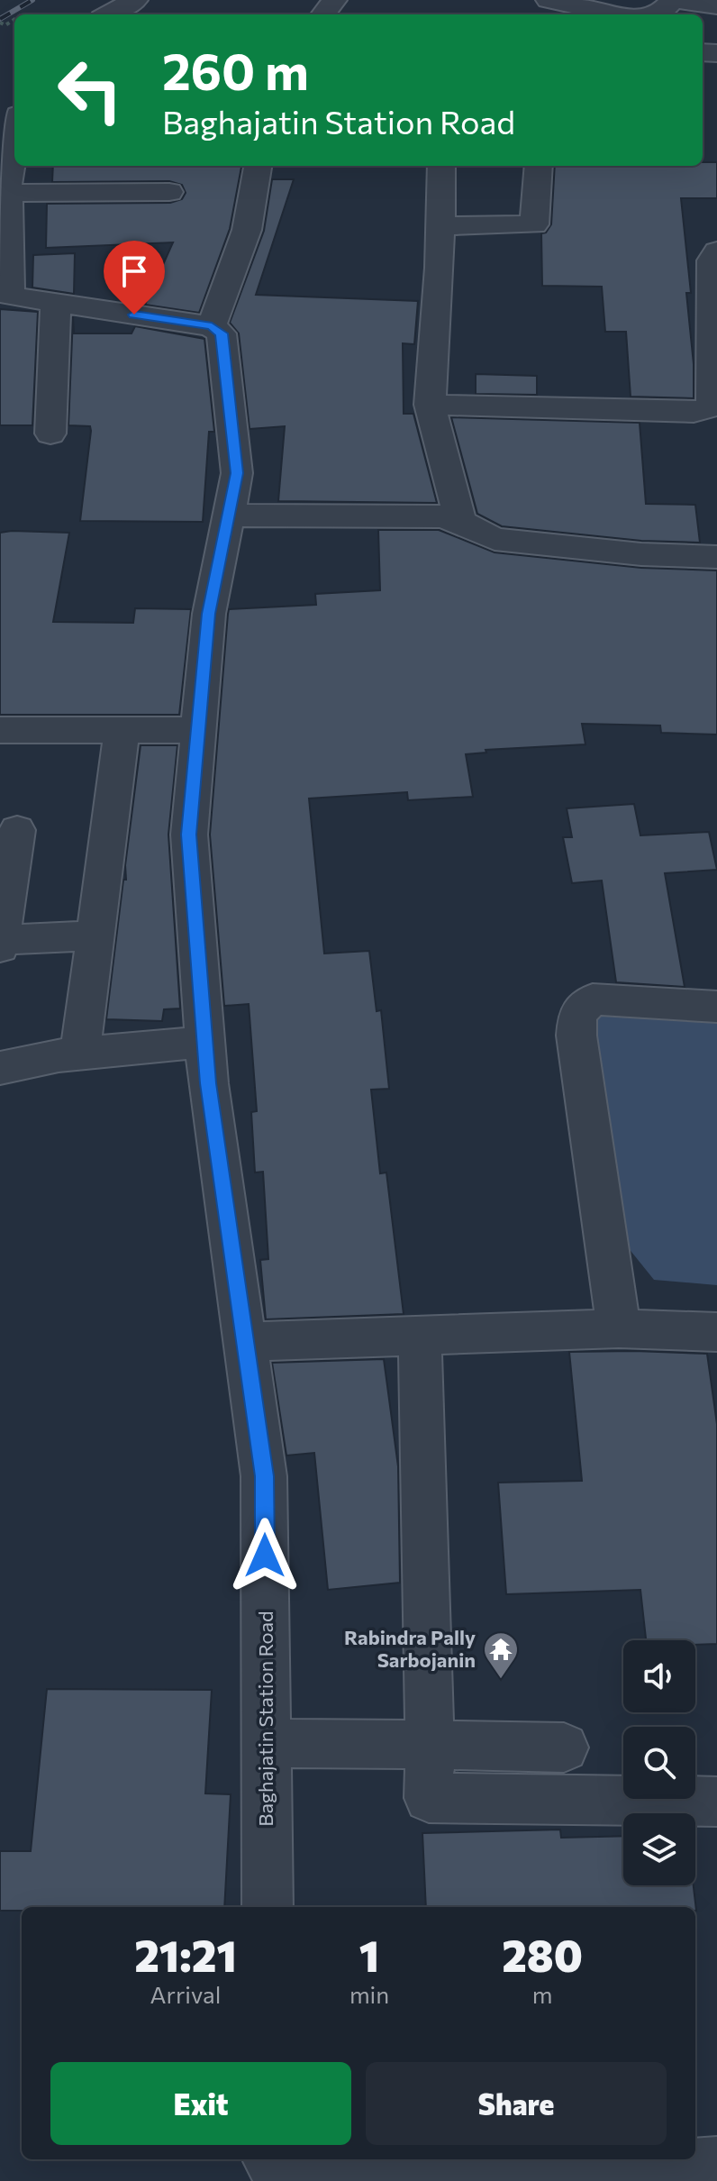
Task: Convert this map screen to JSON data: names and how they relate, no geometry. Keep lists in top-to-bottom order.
{
  "streets": {
    "street": ["Baghajatin Station Road"]
  },
  "places": {
    "temple": ["Rabindra Pally Sarbojanin"]
  },
  "page": {
    "turn": ["260 m", "Baghajatin Station Road"],
    "eta": [
      "21:21",
      "Arrival",
      "1",
      "min",
      "280",
      "m"
    ],
    "buttons": ["Exit", "Share"]
  }
}
